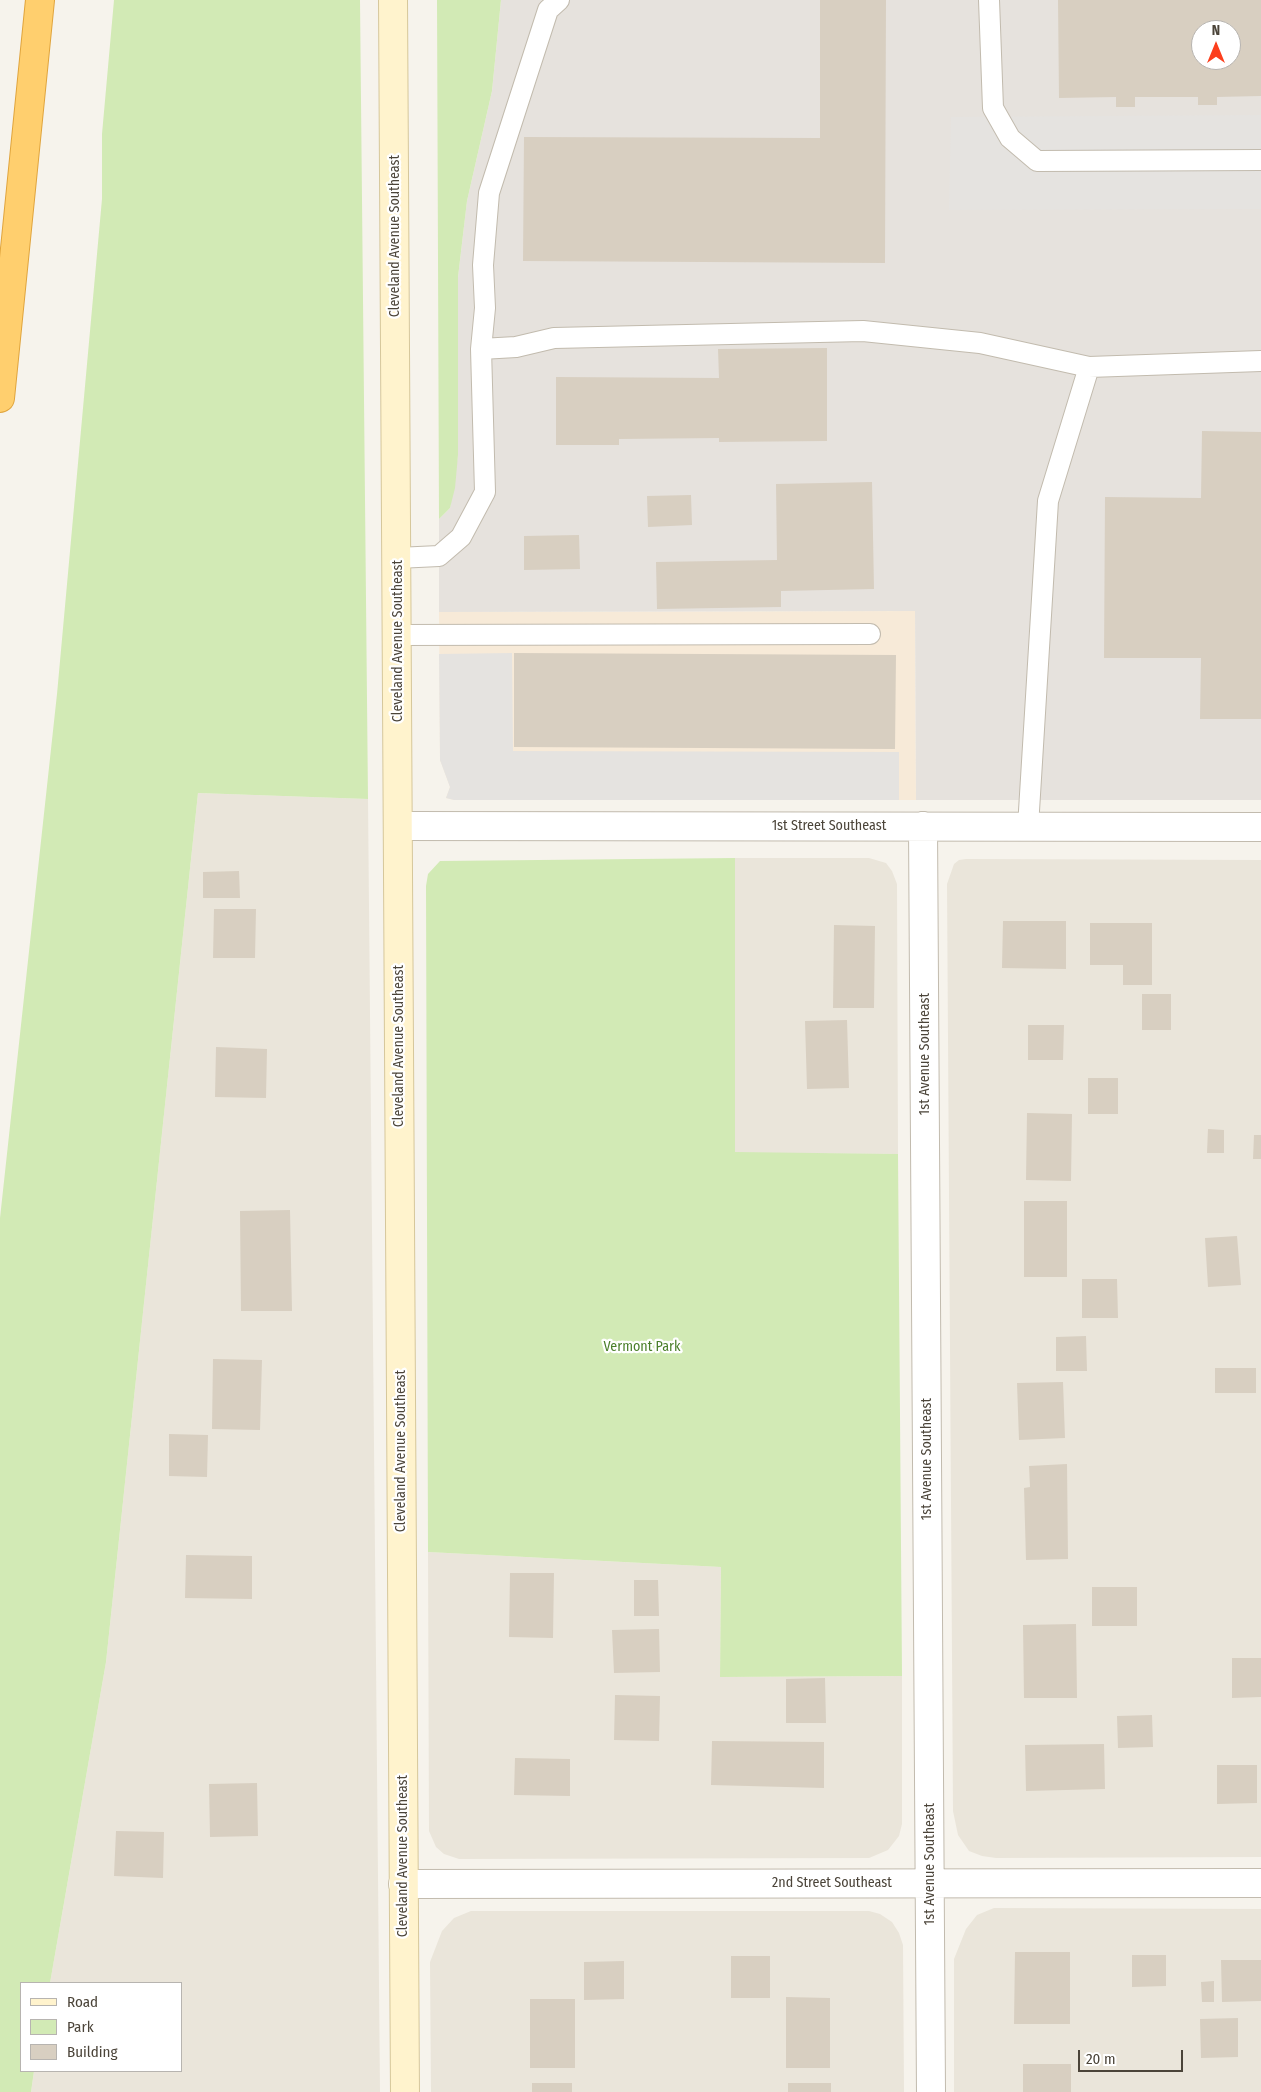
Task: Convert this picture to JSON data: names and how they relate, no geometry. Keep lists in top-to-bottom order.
{
  "streets": {
    "street": [
      "Cleveland Avenue Southeast",
      "1st Street Southeast",
      "1st Avenue Southeast",
      "2nd Street Southeast"
    ]
  },
  "crossings": [
    ["Cleveland Avenue Southeast", "1st Street Southeast"],
    ["Cleveland Avenue Southeast", "2nd Street Southeast"],
    ["1st Street Southeast", "1st Avenue Southeast"],
    ["1st Avenue Southeast", "2nd Street Southeast"]
  ],
  "parks": ["Vermont Park"],
  "legend": ["Road", "Park", "Building"],
  "scale_bar": "20 m",
  "north": "top"
}
